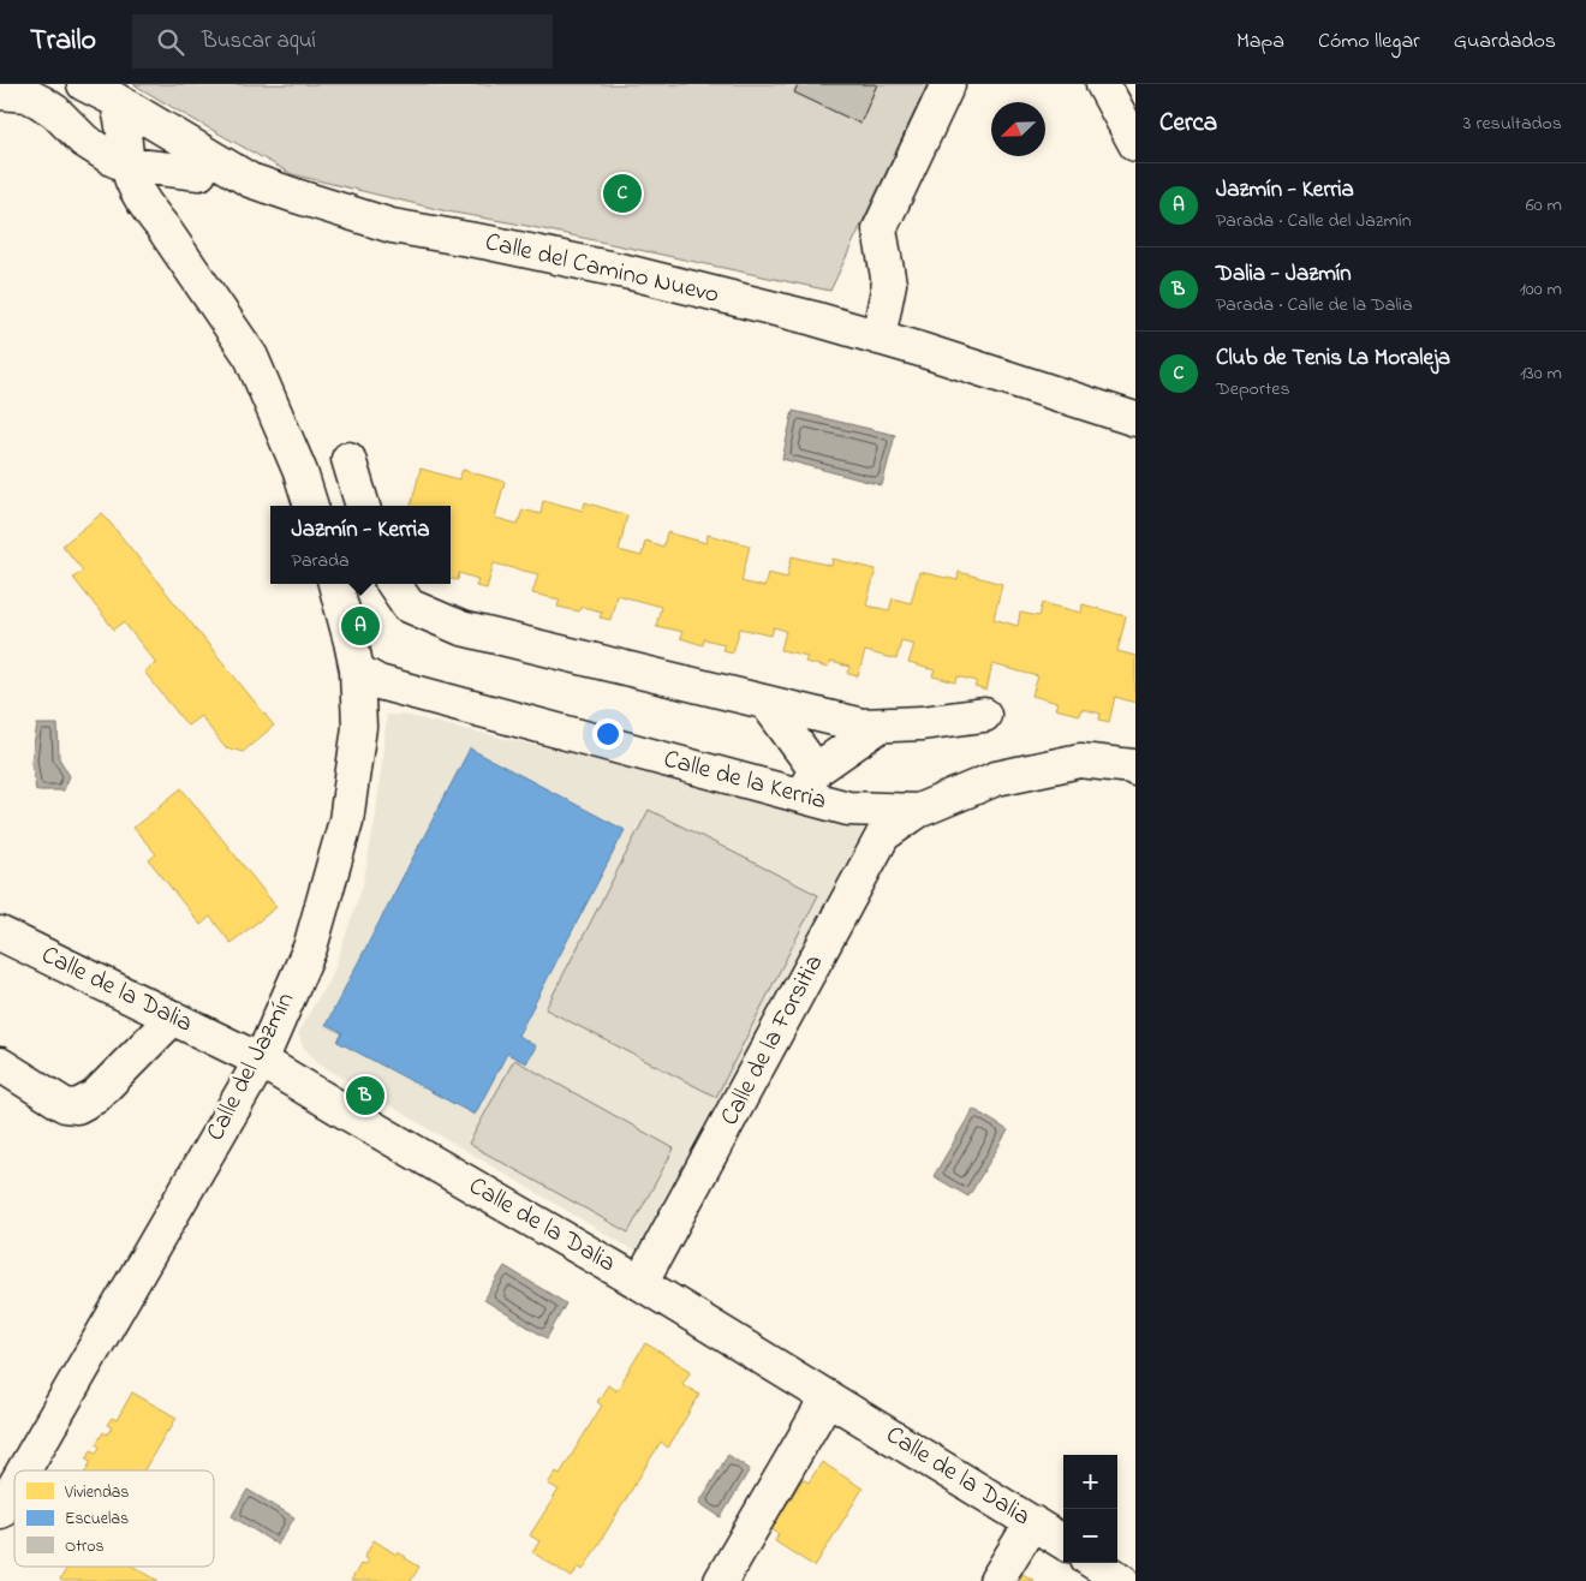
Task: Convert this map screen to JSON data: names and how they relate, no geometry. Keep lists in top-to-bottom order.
{
  "streets": {
    "street": [
      "Calle del Camino Nuevo",
      "Calle de la Kerria",
      "Calle de la Dalia",
      "Calle de la Forsitia",
      "Calle del Jazmín"
    ]
  },
  "crossings": [
    ["Calle de la Kerria", "Calle de la Forsitia"],
    ["Calle de la Kerria", "Calle del Jazmín"],
    ["Calle de la Dalia", "Calle de la Forsitia"],
    ["Calle de la Dalia", "Calle del Jazmín"]
  ],
  "legend": ["Viviendas", "Escuelas", "Otros"],
  "north": "bottom left",
  "page": {
    "header": "Trailo",
    "search": "Buscar aquí",
    "nav": ["Mapa", "Cómo llegar", "Guardados"],
    "heading": ["Cerca", "3 resultados"],
    "list": [
      {
        "mark": "A",
        "name": "Jazmín - Kerria",
        "note": "Parada · Calle del Jazmín",
        "value": "60 m"
      },
      {
        "mark": "B",
        "name": "Dalia - Jazmín",
        "note": "Parada · Calle de la Dalia",
        "value": "100 m"
      },
      {
        "mark": "C",
        "name": "Club de Tenis La Moraleja",
        "note": "Deportes",
        "value": "130 m"
      }
    ],
    "pins": ["C", "A", "B"],
    "popup": ["Jazmín - Kerria", "Parada"],
    "map_buttons": ["+", "−"]
  }
}
